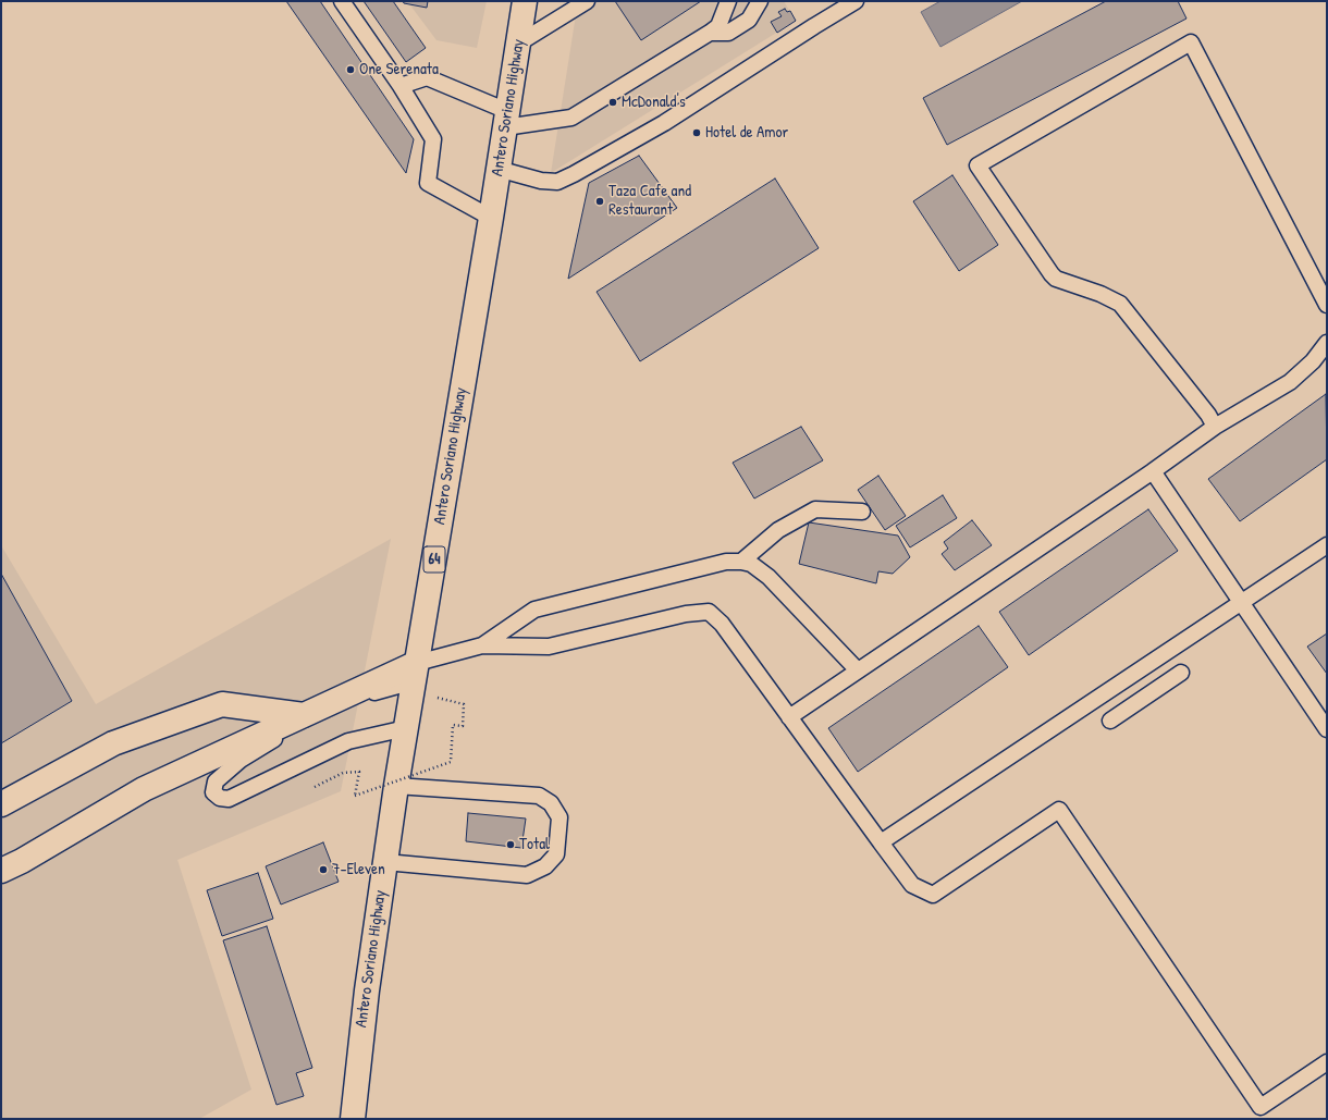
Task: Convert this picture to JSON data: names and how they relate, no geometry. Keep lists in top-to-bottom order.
{
  "streets": {
    "main road": ["Antero Soriano Highway", "64"]
  },
  "places": [
    "One Serenata",
    "McDonald's",
    "Hotel de Amor",
    "Taza Cafe and Restaurant",
    "Total",
    "7-Eleven"
  ]
}
